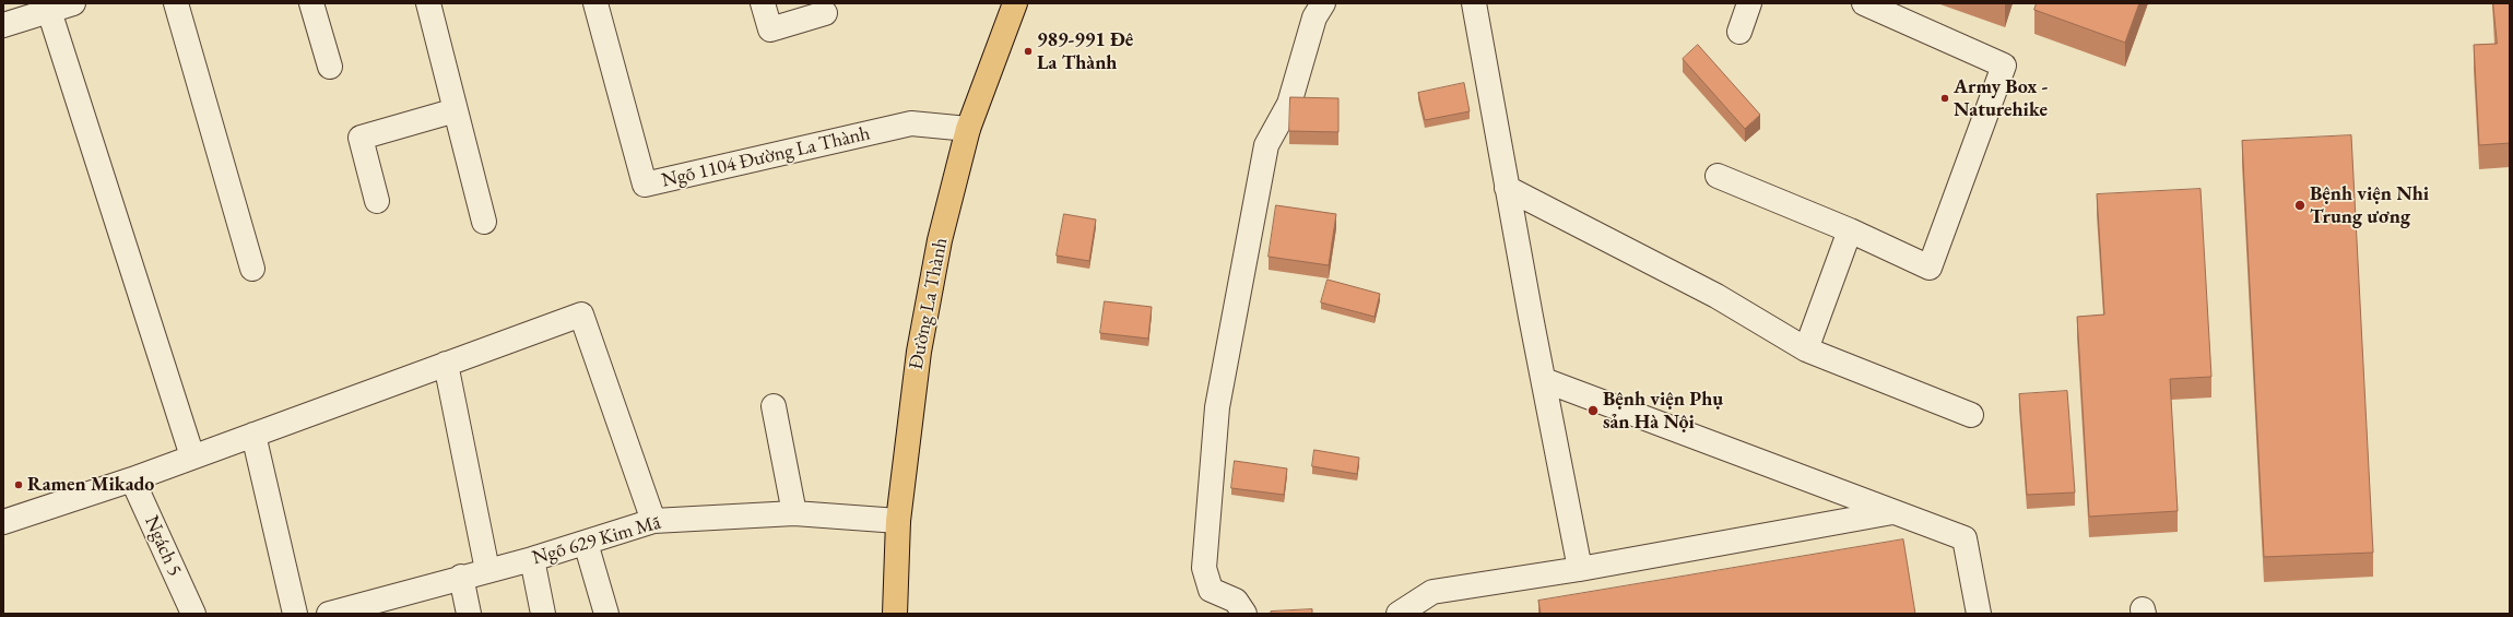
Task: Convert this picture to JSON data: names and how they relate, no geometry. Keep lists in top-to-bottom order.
{
  "streets": {
    "main road": ["Đường La Thành"],
    "street": ["Ngõ 1104 Đường La Thành", "Ngõ 629 Kim Mã", "Ngách 5"]
  },
  "crossings": [
    ["Ngõ 1104 Đường La Thành", "Đường La Thành"],
    ["Đường La Thành", "Ngõ 629 Kim Mã"]
  ],
  "places": [
    "989-991 Đê La Thành",
    "Army Box - Naturehike",
    "Bệnh viện Nhi Trung ương",
    "Bệnh viện Phụ sản Hà Nội",
    "Ramen Mikado"
  ]
}
